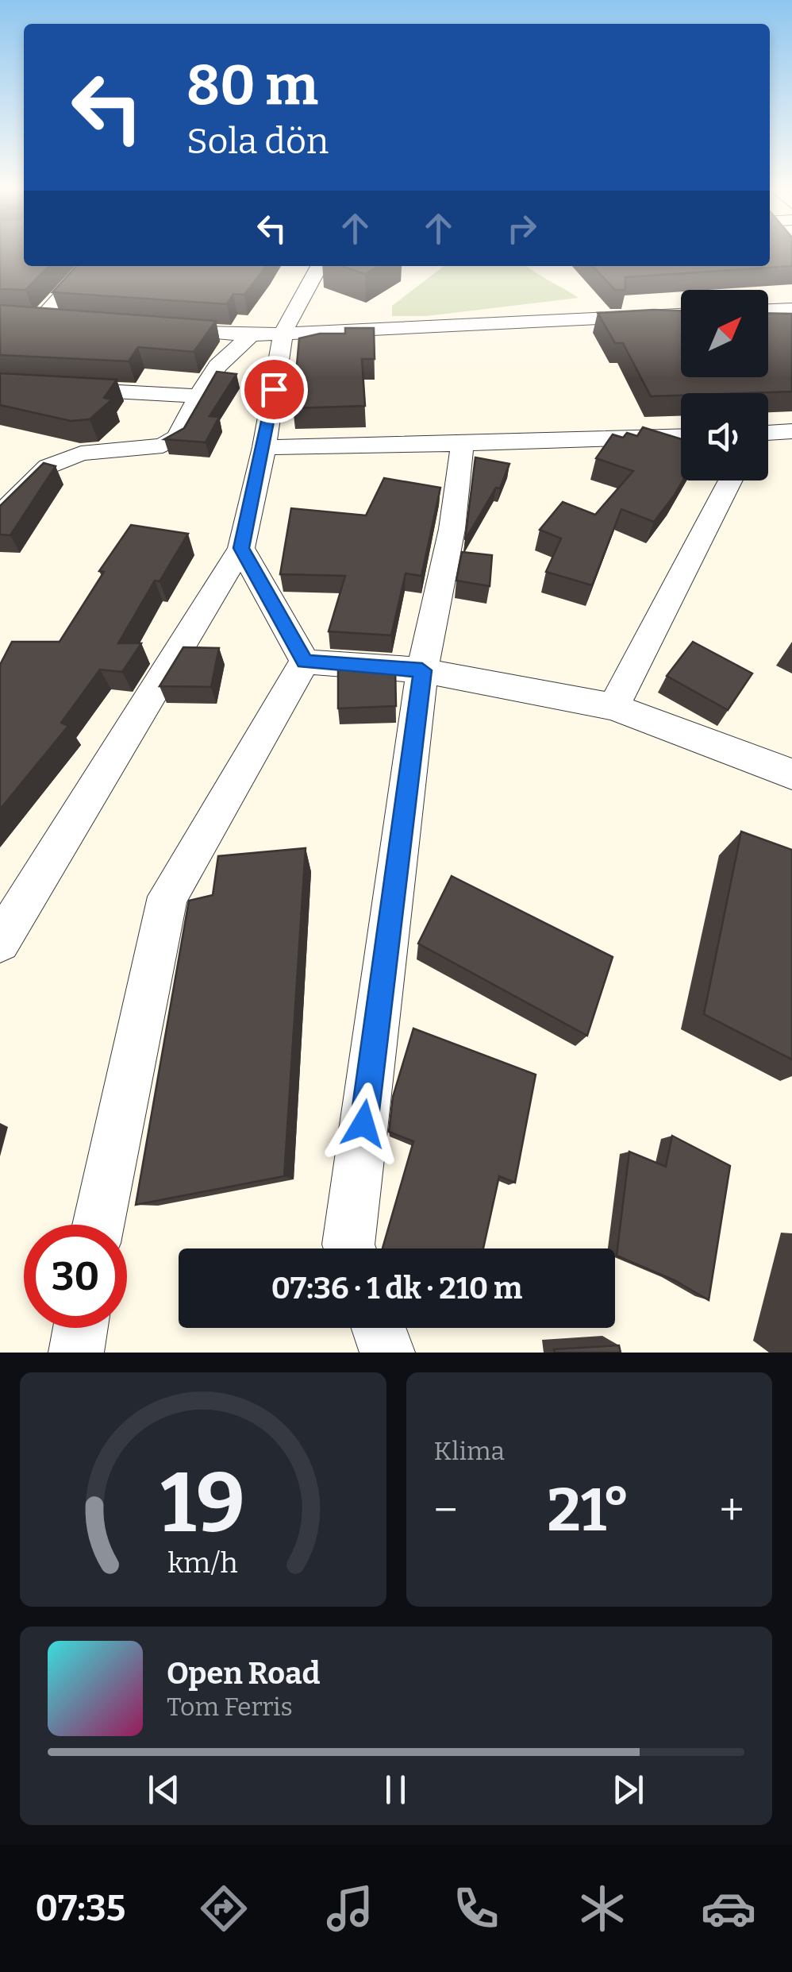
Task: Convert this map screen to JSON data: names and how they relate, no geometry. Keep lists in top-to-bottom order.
{
  "north": "top right",
  "page": {
    "turn": ["80 m", "Sola dön"],
    "limit": "30",
    "trip": "07:36 · 1 dk · 210 m",
    "tile": "Klima",
    "heat": ["−", "21°", "+"],
    "song": ["Open Road", "Tom Ferris"],
    "tabs": "07:35",
    "gauge": ["19", "km/h"]
  }
}
